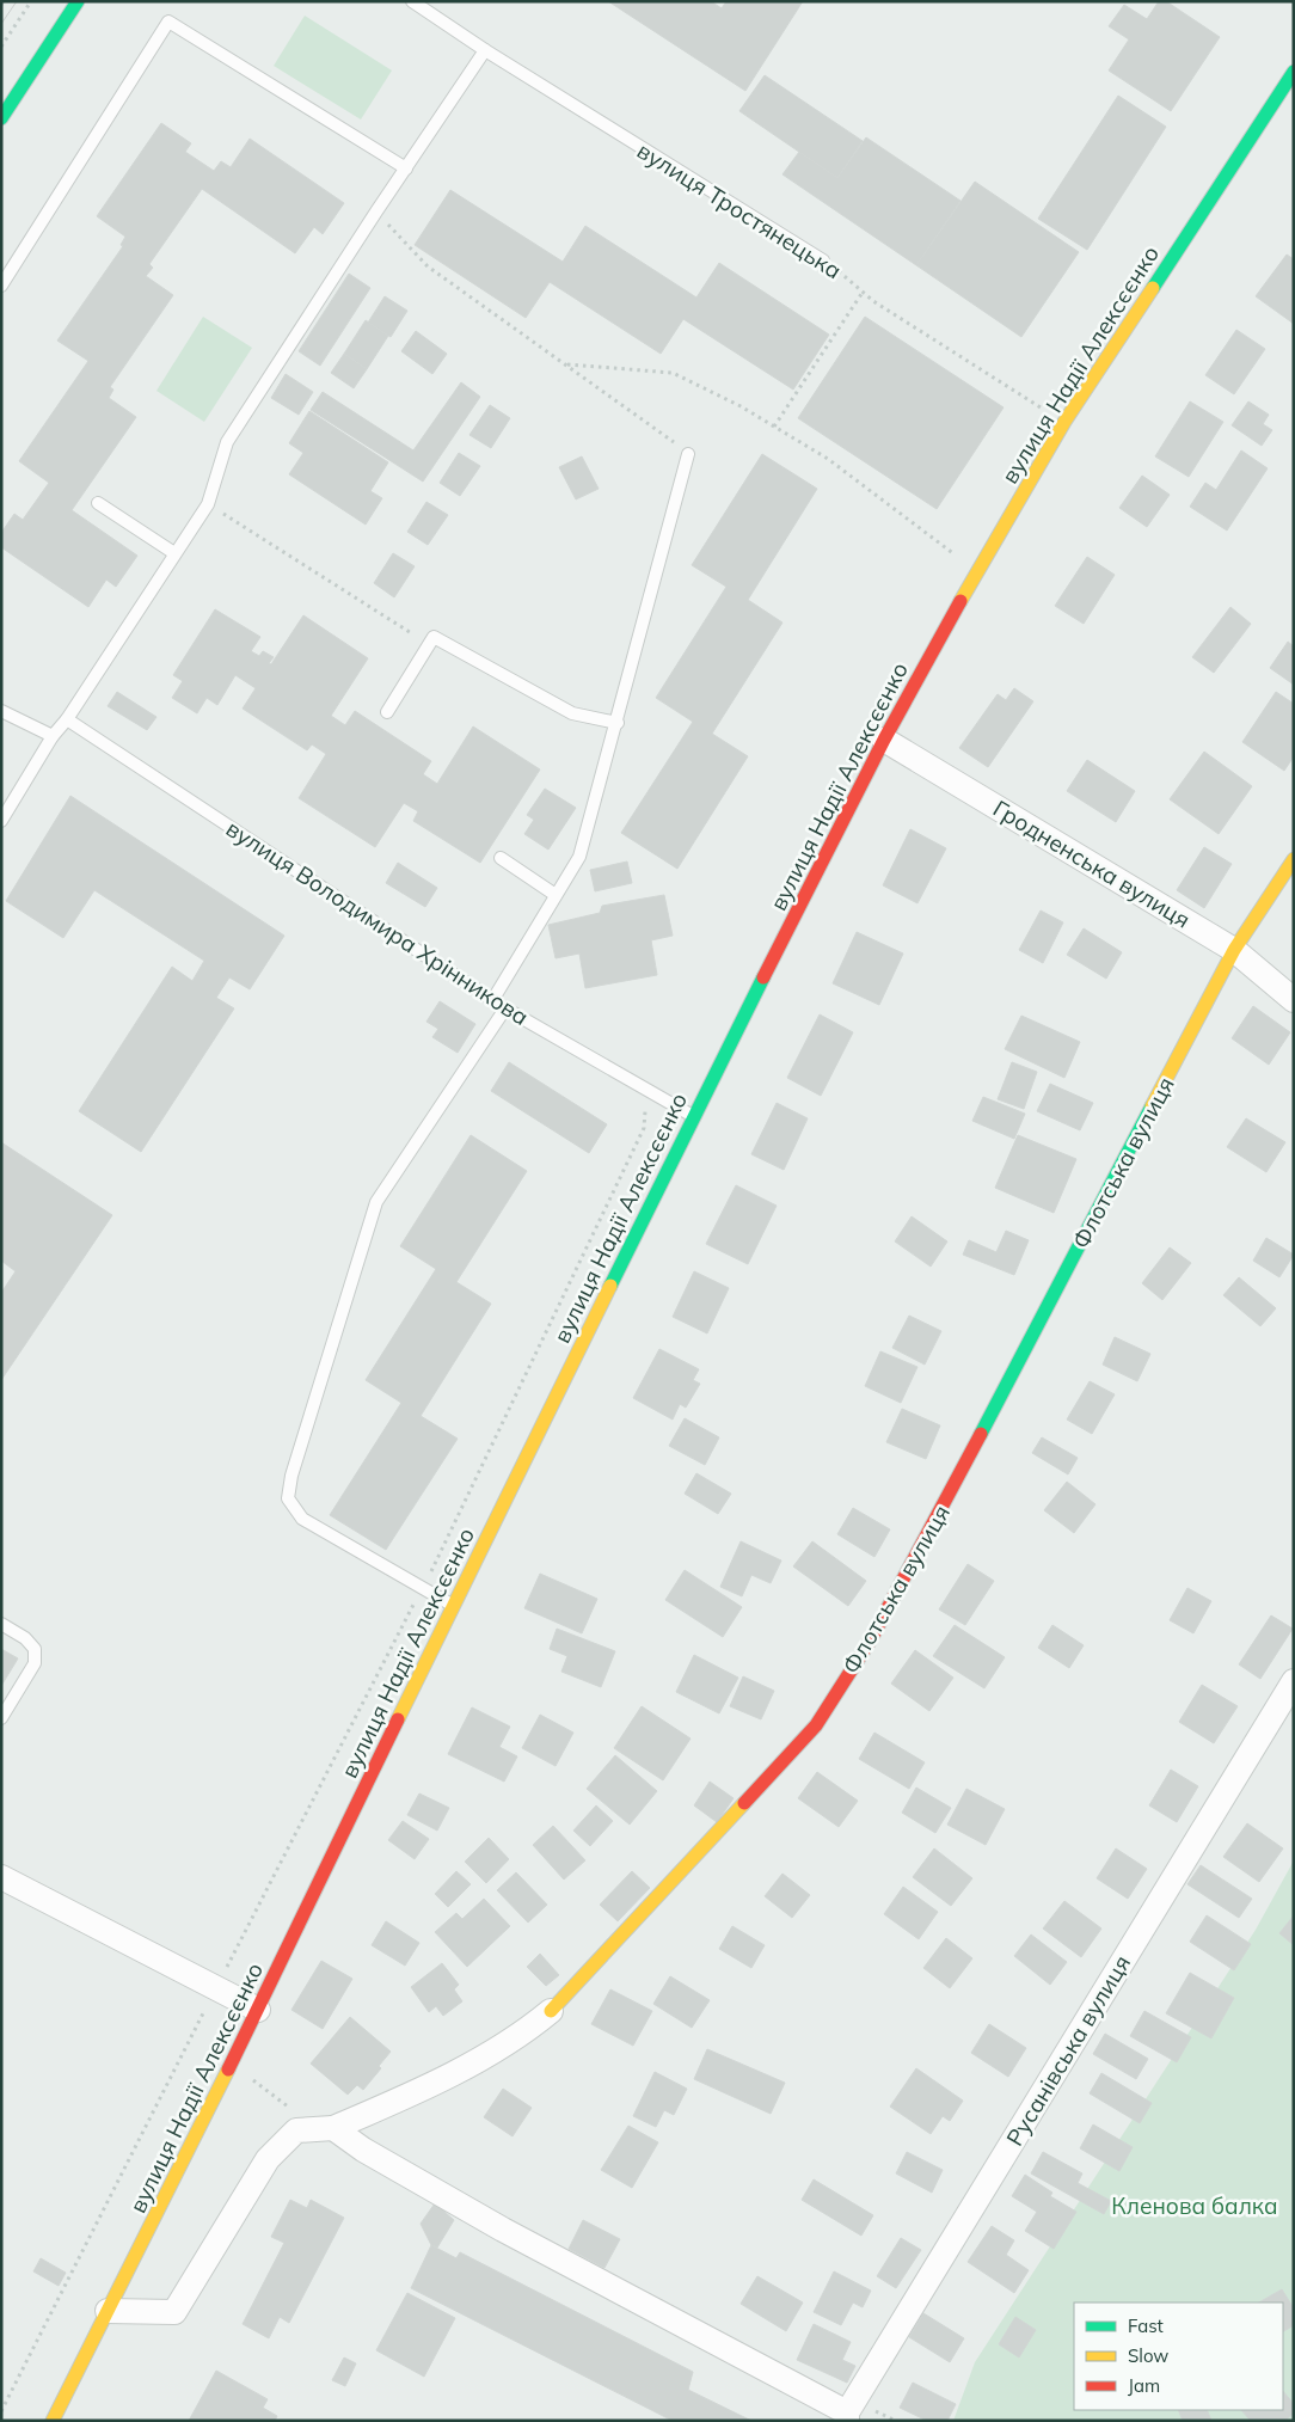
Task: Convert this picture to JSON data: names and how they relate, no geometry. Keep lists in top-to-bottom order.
{
  "streets": {
    "street": [
      "вулиця Надії Алексєєнко",
      "Гродненська вулиця",
      "Флотська вулиця",
      "Русанівська вулиця"
    ],
    "lane": ["вулиця Тростянецька", "вулиця Володимира Хрінникова"]
  },
  "crossings": [
    ["вулиця Тростянецька", "вулиця Надії Алексєєнко"],
    ["вулиця Надії Алексєєнко", "Гродненська вулиця"],
    ["вулиця Надії Алексєєнко", "вулиця Володимира Хрінникова"],
    ["вулиця Надії Алексєєнко", "Флотська вулиця"],
    ["Гродненська вулиця", "Флотська вулиця"]
  ],
  "parks": ["Кленова балка"],
  "legend": ["Fast", "Slow", "Jam"]
}
